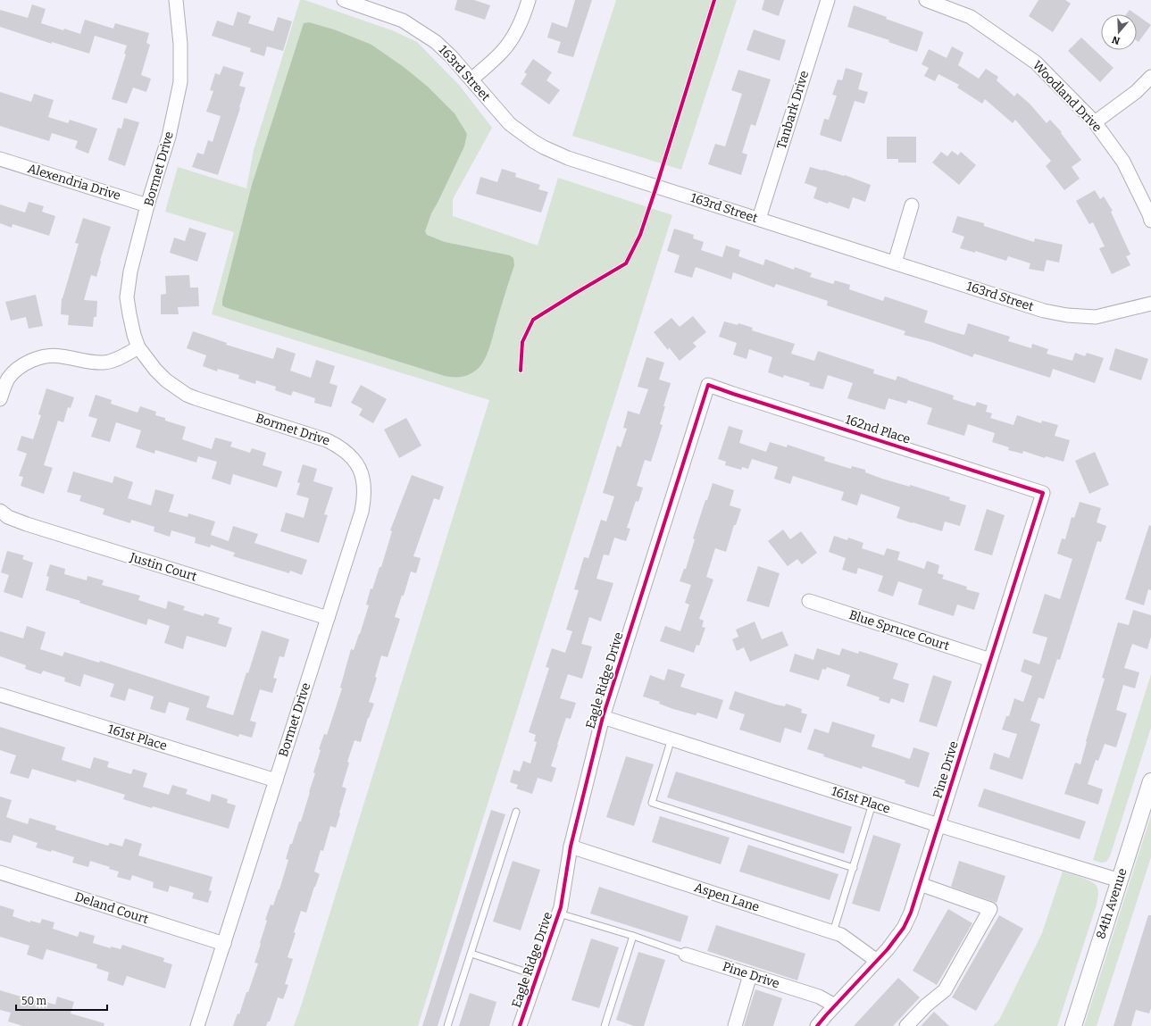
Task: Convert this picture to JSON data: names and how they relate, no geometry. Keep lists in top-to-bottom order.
{
  "streets": {
    "street": [
      "163rd Street",
      "Woodland Drive",
      "Tanbark Drive",
      "Bormet Drive",
      "Alexendria Drive",
      "162nd Place",
      "Justin Court",
      "Blue Spruce Court",
      "Eagle Ridge Drive",
      "161st Place",
      "Pine Drive",
      "Aspen Lane",
      "84th Avenue",
      "Deland Court"
    ]
  },
  "crossings": [
    ["163rd Street", "Tanbark Drive"],
    ["Bormet Drive", "Alexendria Drive"],
    ["Bormet Drive", "Justin Court"],
    ["Bormet Drive", "161st Place"],
    ["Bormet Drive", "Deland Court"],
    ["162nd Place", "Eagle Ridge Drive"],
    ["162nd Place", "Pine Drive"],
    ["Blue Spruce Court", "Pine Drive"],
    ["Eagle Ridge Drive", "161st Place"],
    ["Eagle Ridge Drive", "Aspen Lane"],
    ["161st Place", "Pine Drive"],
    ["161st Place", "84th Avenue"],
    ["Pine Drive", "Aspen Lane"]
  ],
  "scale_bar": "50 m",
  "north": "bottom"
}
